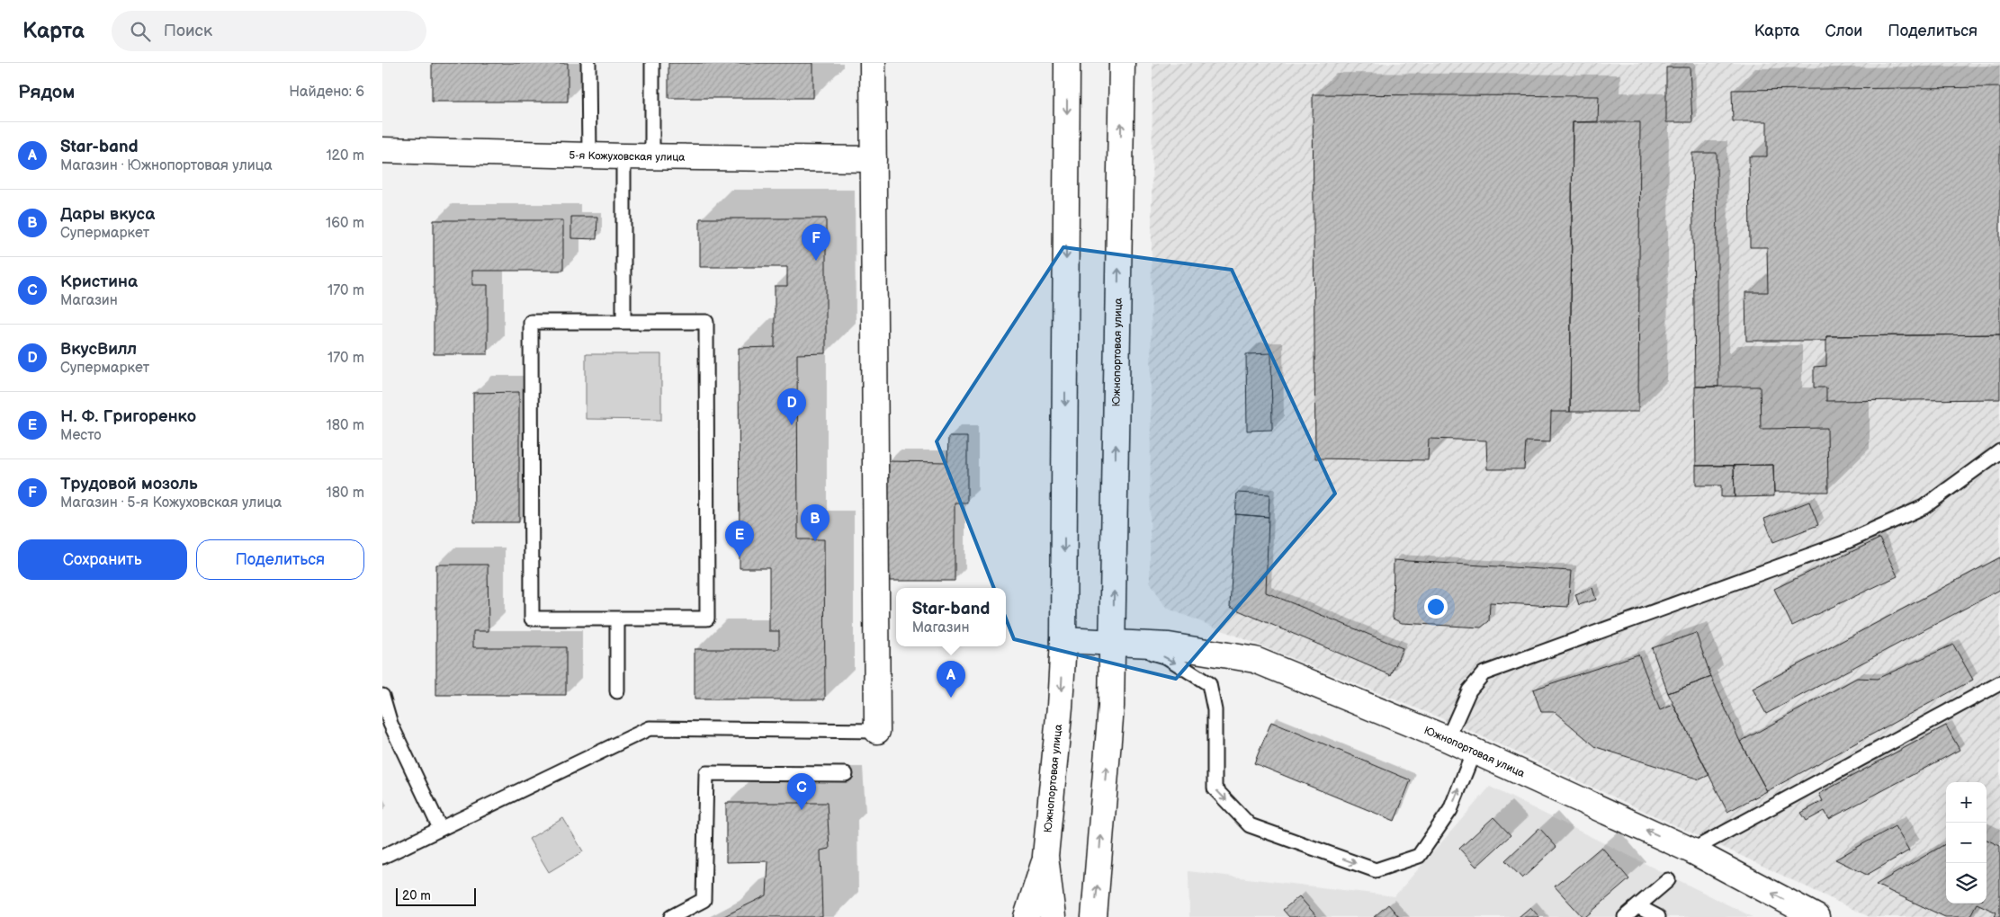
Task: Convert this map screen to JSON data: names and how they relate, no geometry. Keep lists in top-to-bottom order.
{
  "streets": {
    "main road": ["5-я Кожуховская улица", "Южнопортовая улица"]
  },
  "scale_bar": "20 m",
  "page": {
    "header": "Карта",
    "search": "Поиск",
    "nav": ["Карта", "Слои", "Поделиться"],
    "heading": ["Рядом", "Найдено: 6"],
    "list": [
      {
        "mark": "A",
        "name": "Star-band",
        "note": "Магазин · Южнопортовая улица",
        "value": "120 m"
      },
      {
        "mark": "B",
        "name": "Дары вкуса",
        "note": "Супермаркет",
        "value": "160 m"
      },
      {
        "mark": "C",
        "name": "Кристина",
        "note": "Магазин",
        "value": "170 m"
      },
      {
        "mark": "D",
        "name": "ВкусВилл",
        "note": "Супермаркет",
        "value": "170 m"
      },
      {
        "mark": "E",
        "name": "Н. Ф. Григоренко",
        "note": "Место",
        "value": "180 m"
      },
      {
        "mark": "F",
        "name": "Трудовой мозоль",
        "note": "Магазин · 5-я Кожуховская улица",
        "value": "180 m"
      }
    ],
    "pins": [
      "F",
      "D",
      "B",
      "E",
      "A",
      "C"
    ],
    "buttons": ["Сохранить", "Поделиться"],
    "popup": ["Star-band", "Магазин"],
    "map_buttons": ["+", "−"],
    "scale": "20 m"
  }
}
